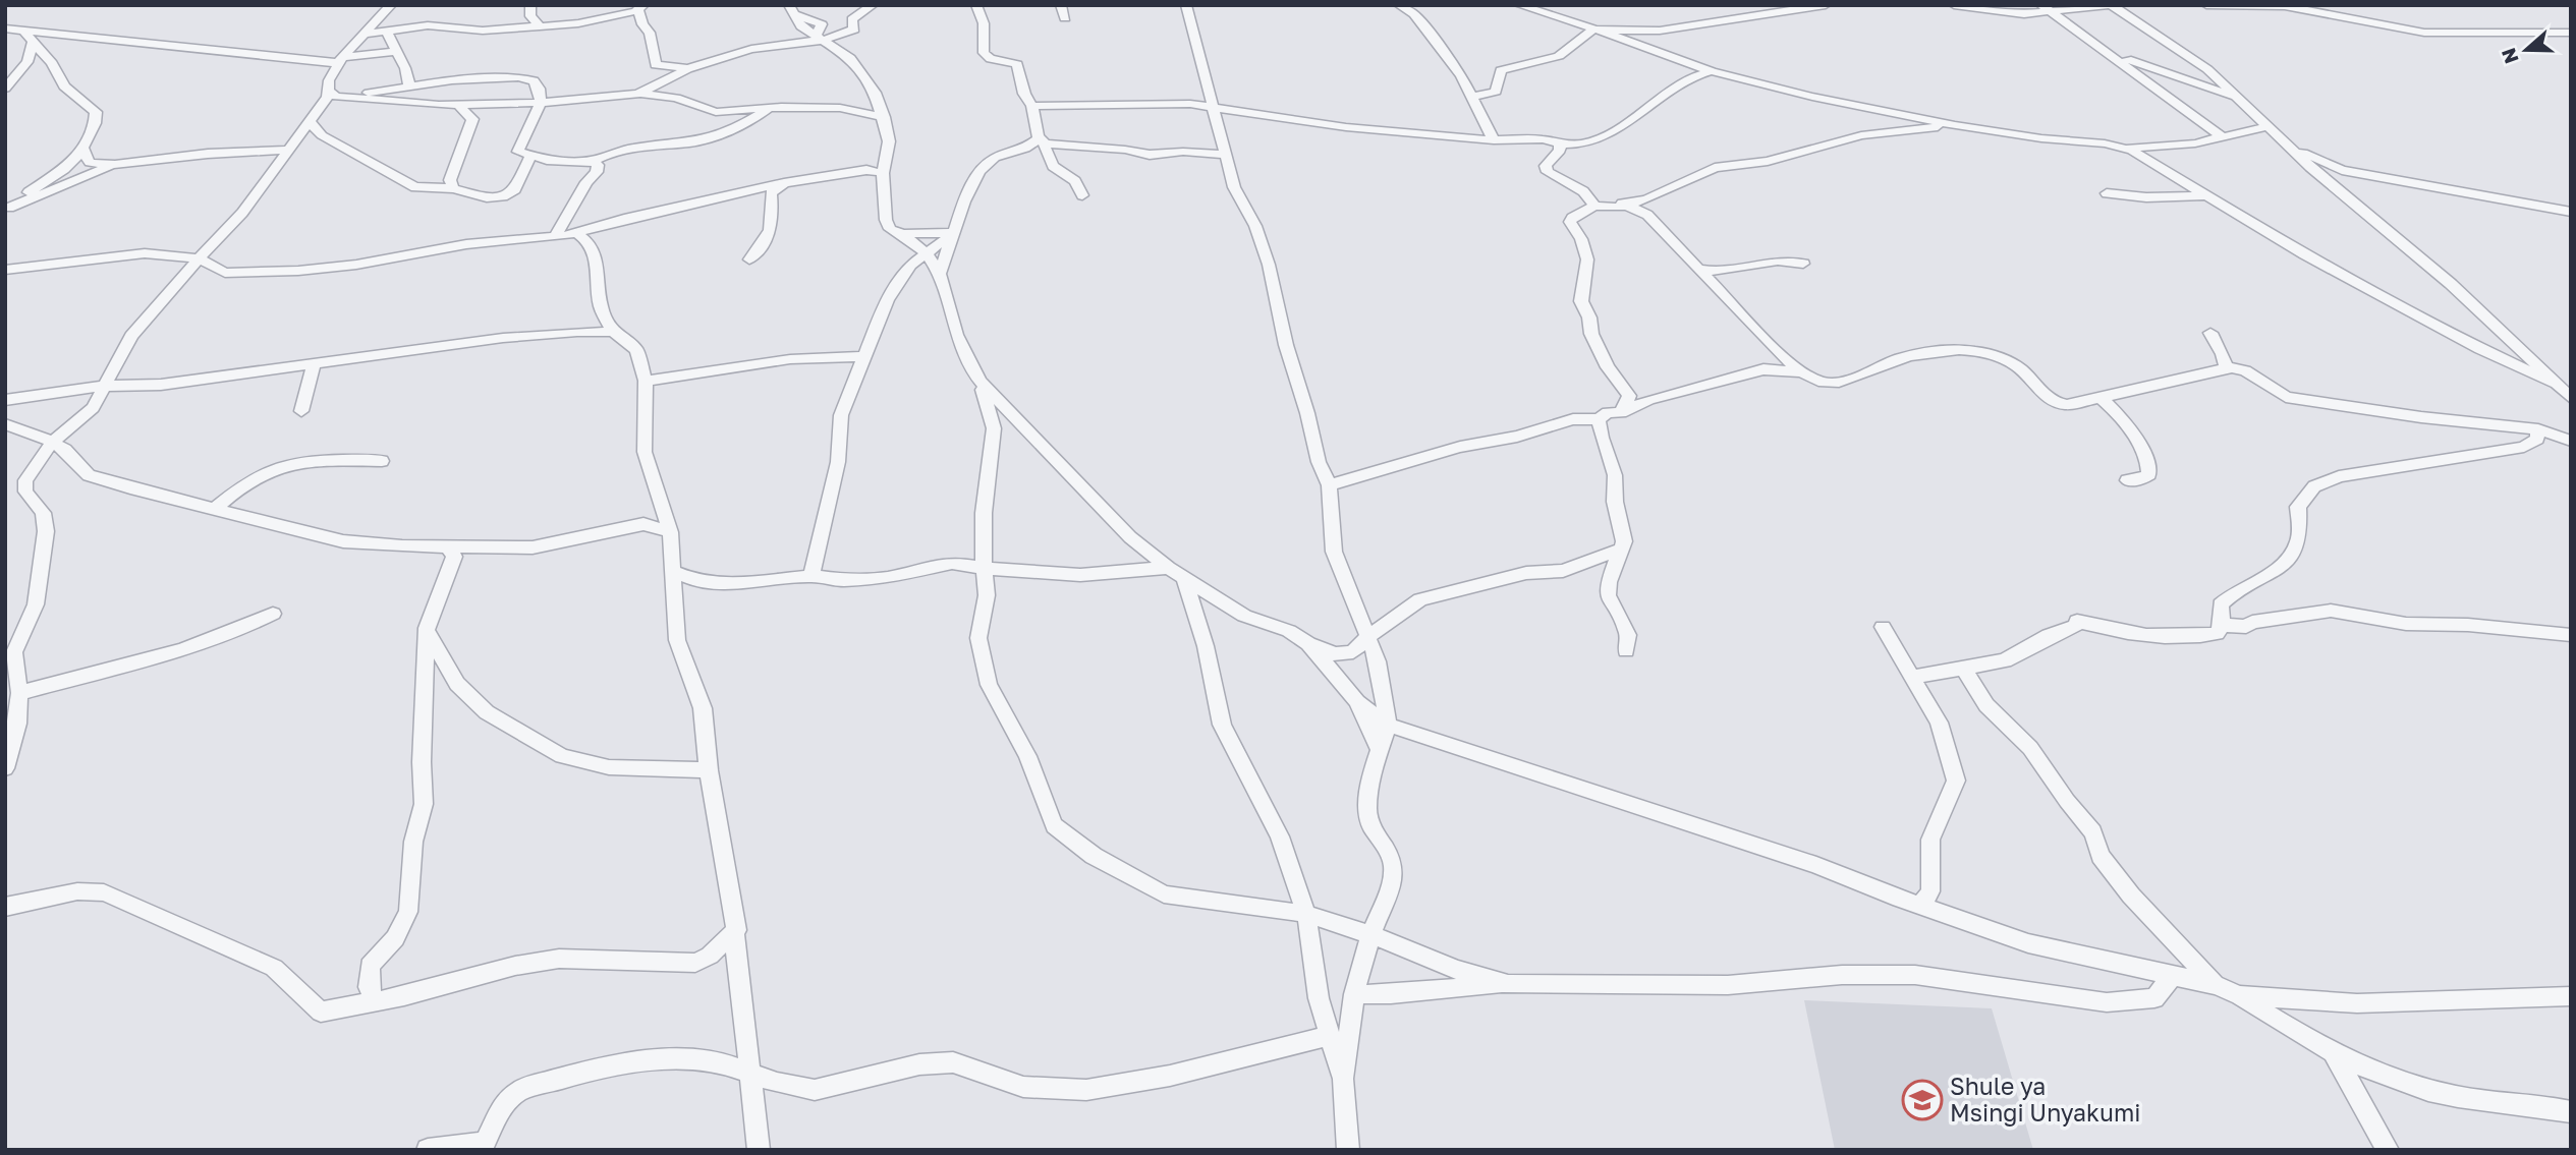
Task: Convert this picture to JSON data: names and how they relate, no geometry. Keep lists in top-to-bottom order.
{
  "places": {
    "school or university": ["Shule ya Msingi Unyakumi"]
  },
  "north": "left"
}
